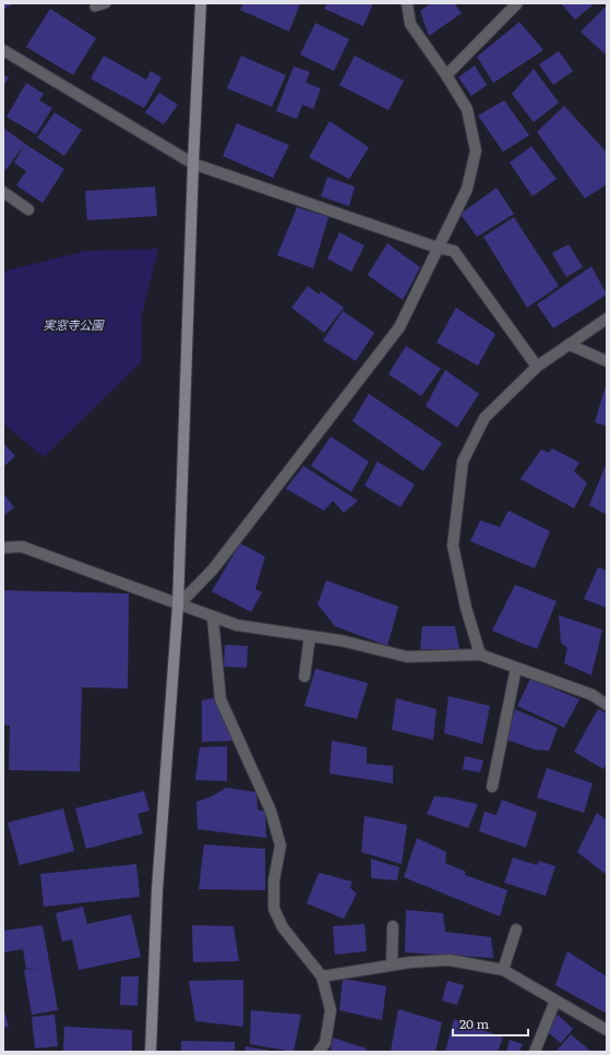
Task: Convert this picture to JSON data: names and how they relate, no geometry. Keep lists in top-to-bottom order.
{
  "parks": ["実窓寺公園"],
  "scale_bar": "20 m"
}
